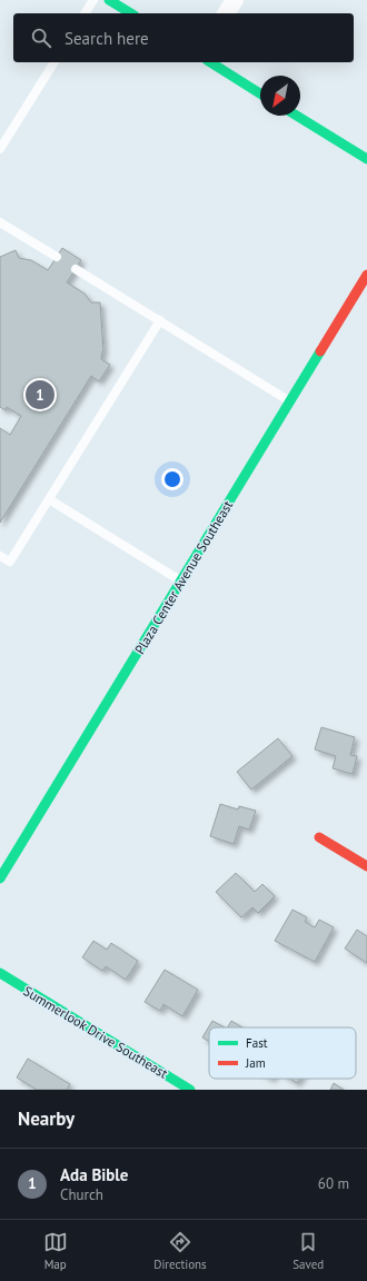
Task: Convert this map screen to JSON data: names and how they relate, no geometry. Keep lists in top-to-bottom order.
{
  "streets": {
    "street": ["Plaza Center Avenue Southeast", "Summerlook Drive Southeast"]
  },
  "legend": ["Fast", "Jam"],
  "north": "bottom left",
  "page": {
    "search": "Search here",
    "pins": "1",
    "heading": "Nearby",
    "list": [
      {
        "mark": "1",
        "name": "Ada Bible",
        "note": "Church",
        "value": "60 m"
      }
    ],
    "nav": ["Map", "Directions", "Saved"]
  }
}
